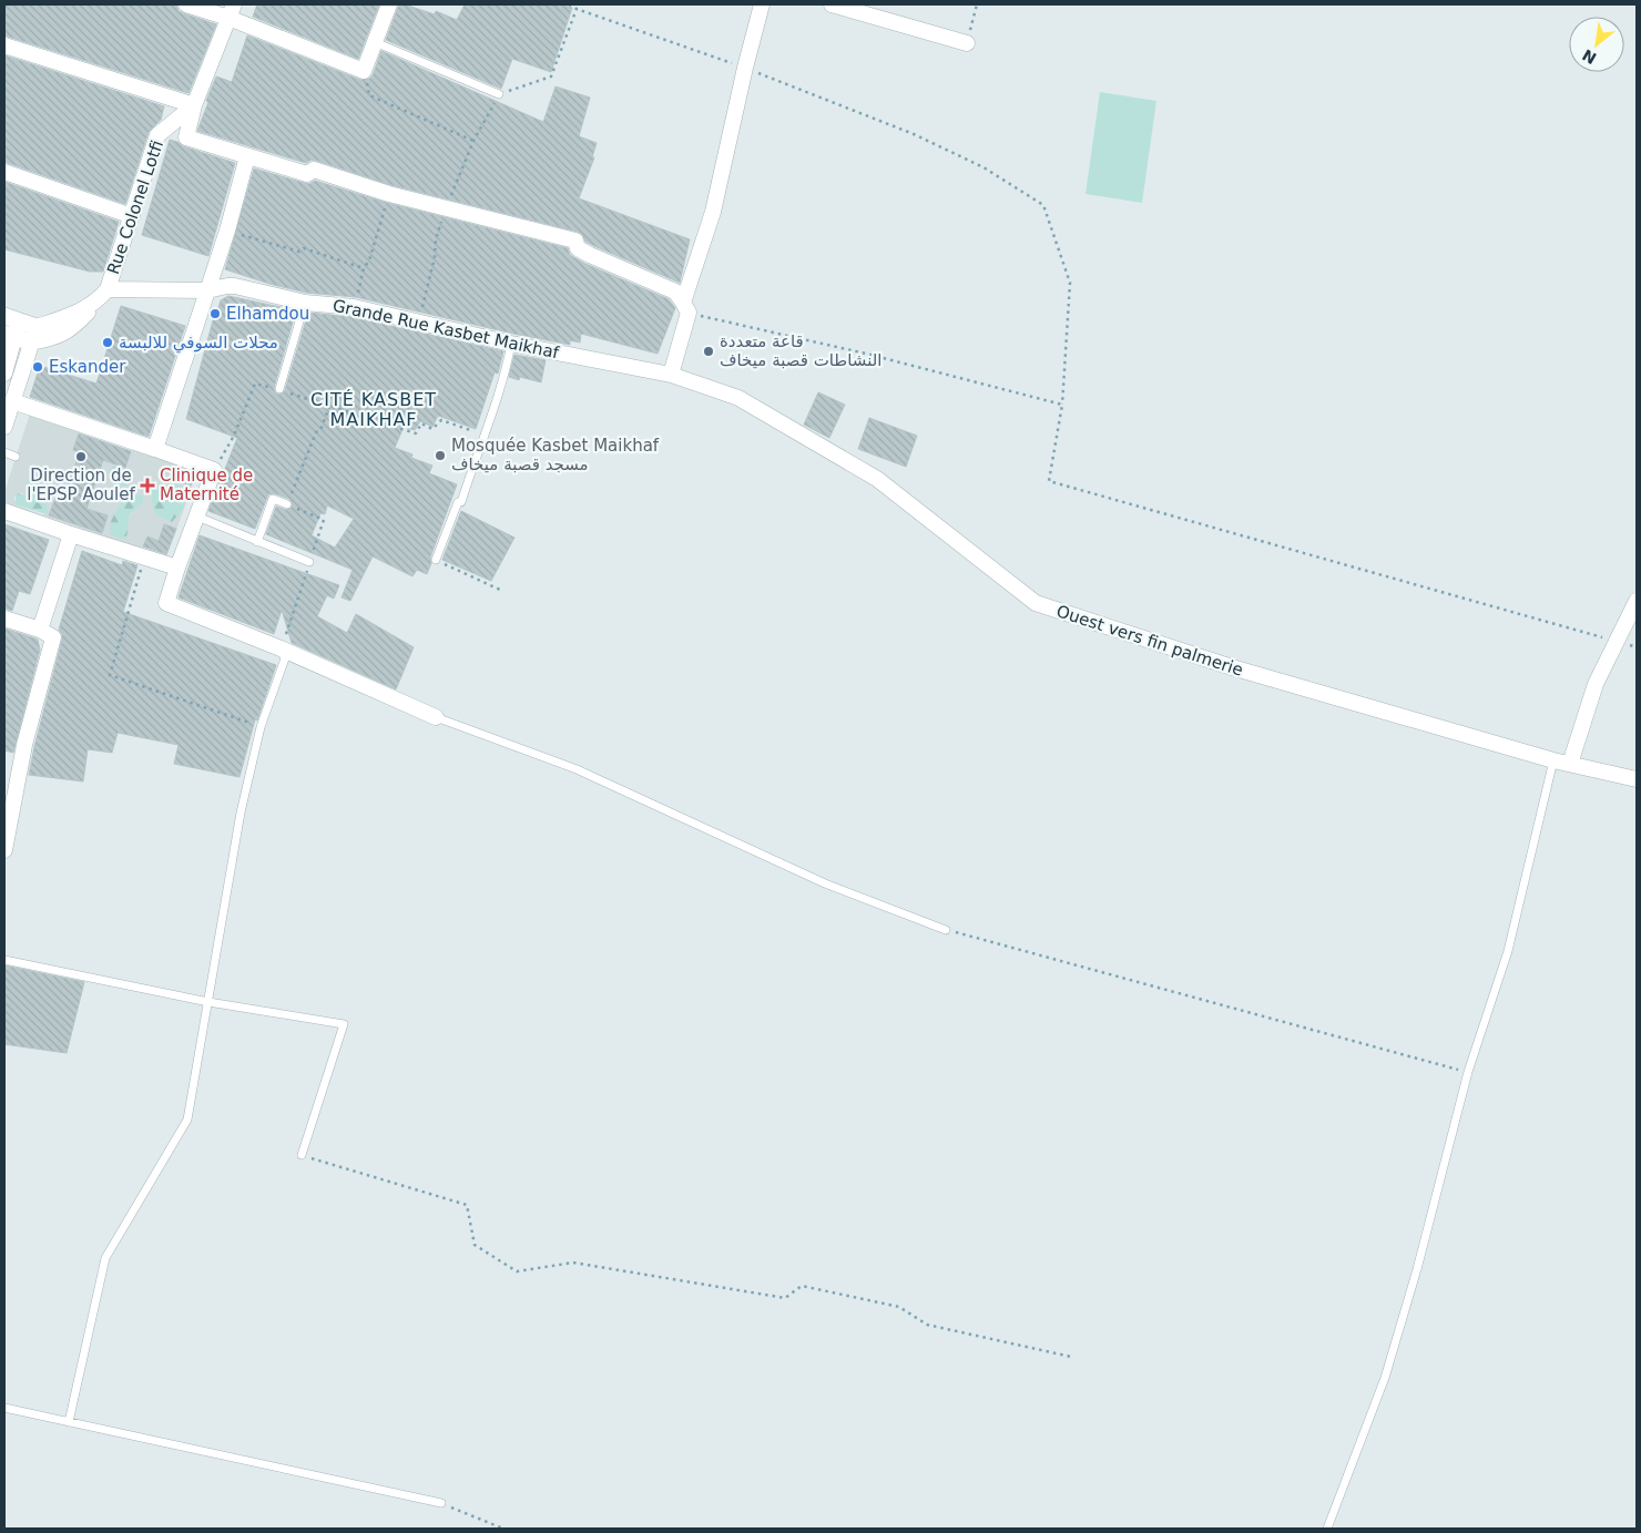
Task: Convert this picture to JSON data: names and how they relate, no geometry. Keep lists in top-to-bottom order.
{
  "streets": {
    "street": ["Rue Colonel Lotfi", "Grande Rue Kasbet Maikhaf", "Ouest vers fin palmerie"]
  },
  "crossings": [
    ["Rue Colonel Lotfi", "Grande Rue Kasbet Maikhaf"],
    ["Grande Rue Kasbet Maikhaf", "Ouest vers fin palmerie"]
  ],
  "districts": ["CITÉ KASBET MAIKHAF"],
  "places": {
    "other": [
      "Elhamdou",
      "محلات السوفي للالبسة",
      "قاعة متعددة النشاطات قصبة ميخاف",
      "Eskander",
      "Mosquée Kasbet Maikhaf مسجد قصبة ميخاف",
      "Direction de l'EPSP Aoulef"
    ],
    "health": ["Clinique de Maternité"]
  },
  "north": "bottom left"
}
